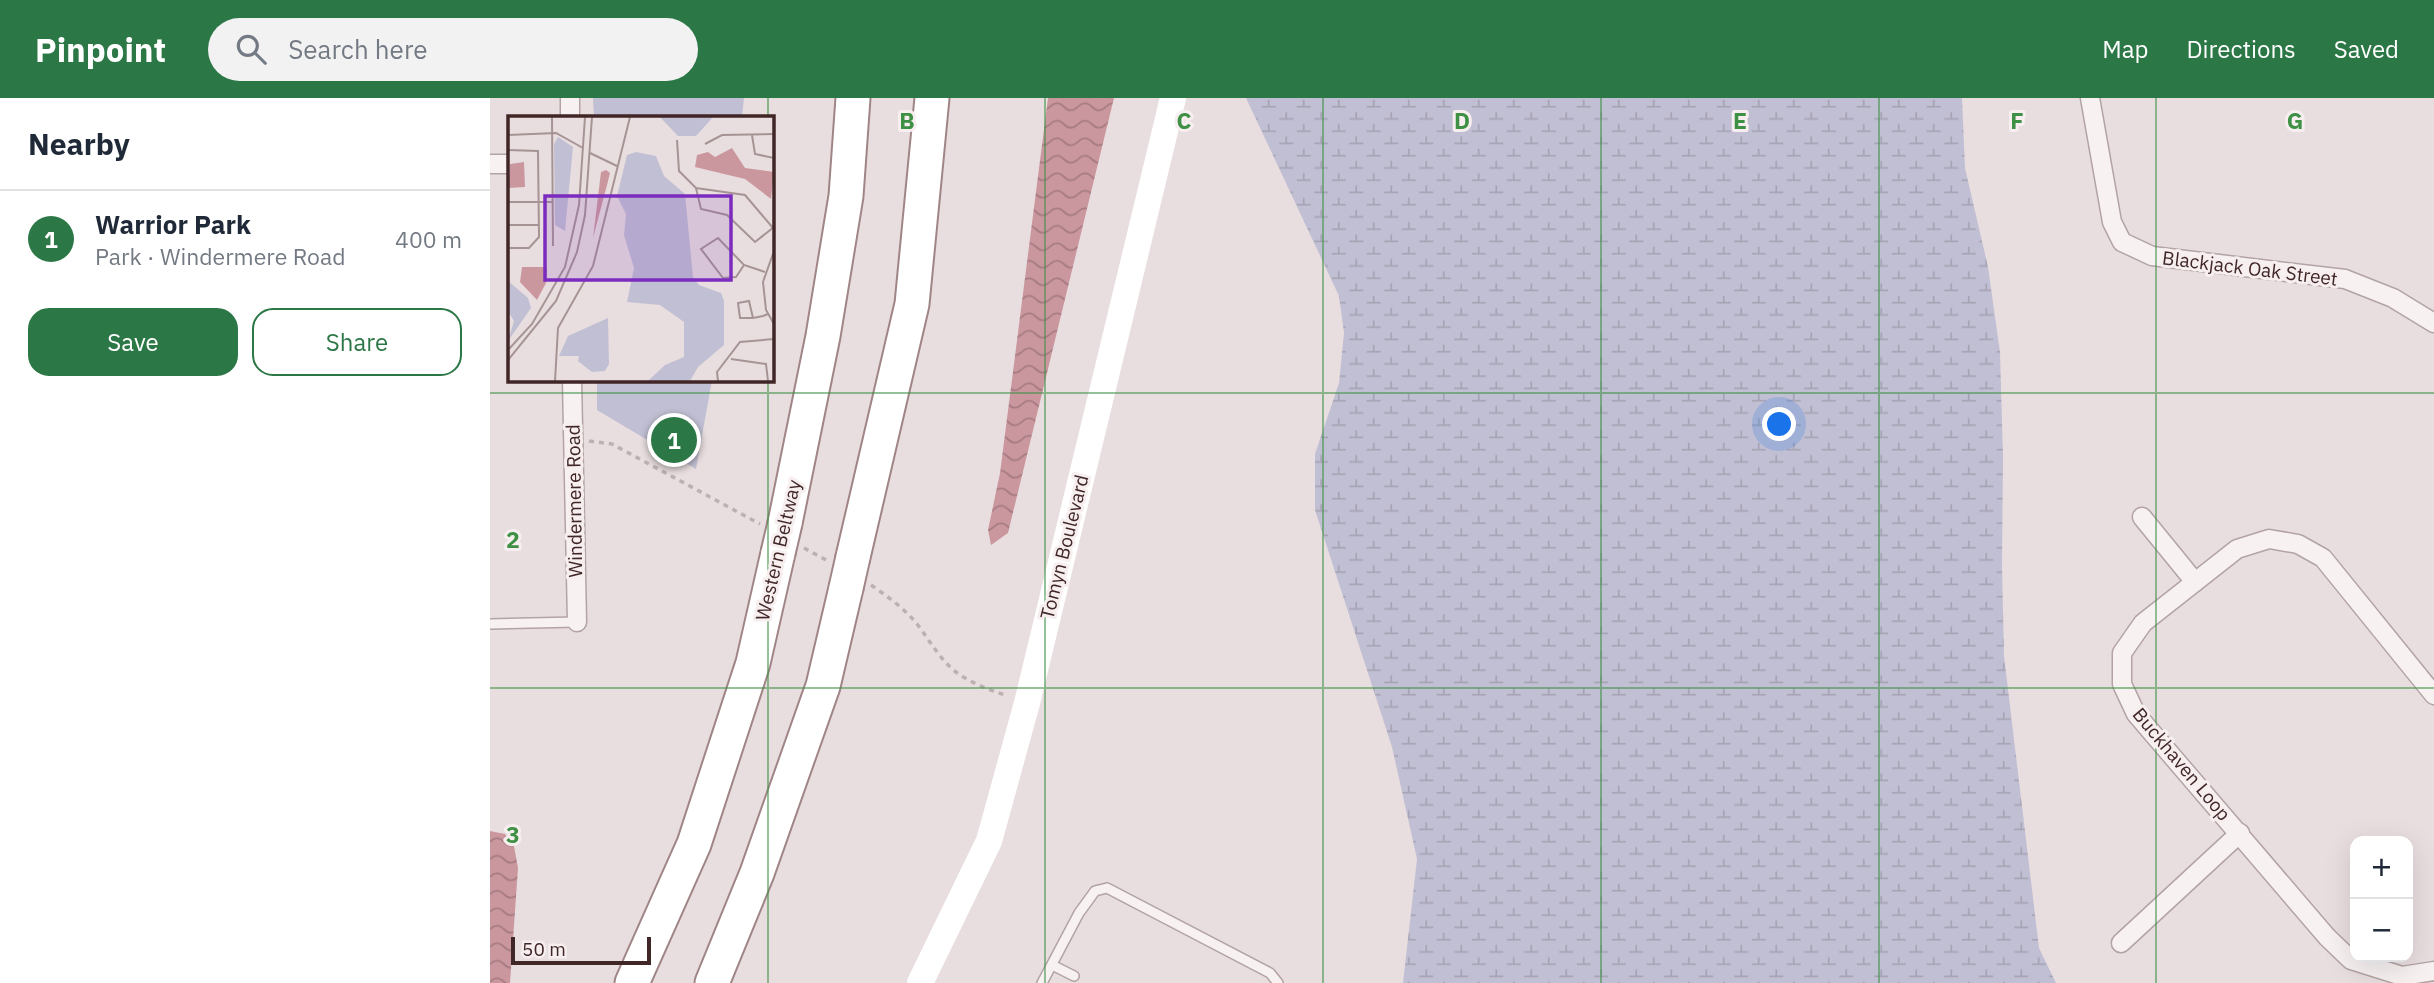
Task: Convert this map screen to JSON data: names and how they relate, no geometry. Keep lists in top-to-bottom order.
{
  "streets": {
    "highway": ["Western Beltway"],
    "street": [
      "Blackjack Oak Street",
      "Windermere Road",
      "Tomyn Boulevard",
      "Buckhaven Loop"
    ]
  },
  "scale_bar": "50 m",
  "page": {
    "header": "Pinpoint",
    "search": "Search here",
    "nav": ["Map", "Directions", "Saved"],
    "heading": "Nearby",
    "list": [
      {
        "mark": "1",
        "name": "Warrior Park",
        "note": "Park · Windermere Road",
        "value": "400 m"
      }
    ],
    "buttons": ["Save", "Share"],
    "pins": "1",
    "map_buttons": ["+", "−"],
    "scale": "50 m"
  },
  "grid": {
    "columns": [
      "B",
      "C",
      "D",
      "E",
      "F",
      "G"
    ],
    "rows": ["2", "3"]
  }
}
